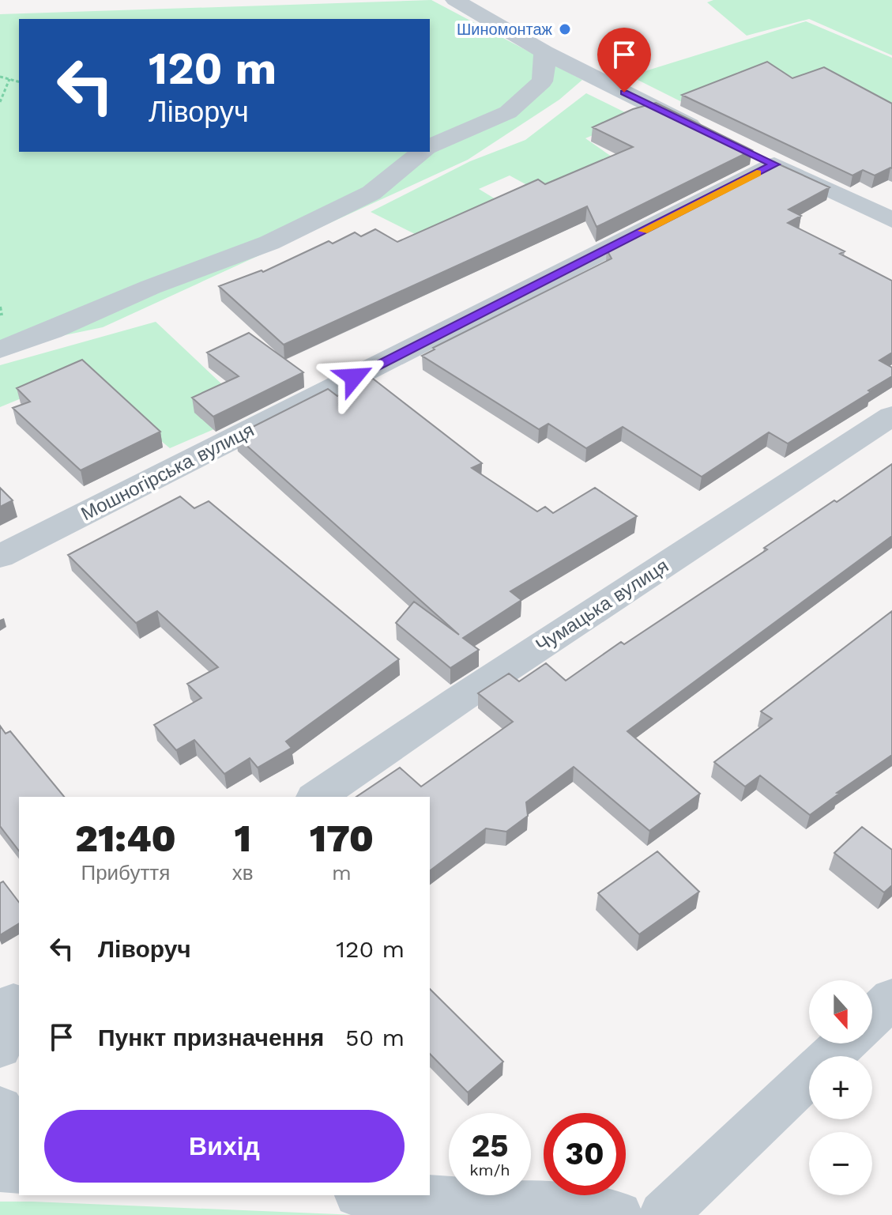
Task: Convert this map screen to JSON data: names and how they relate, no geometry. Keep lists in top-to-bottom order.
{
  "streets": {
    "street": ["Мошногірська вулиця", "Чумацька вулиця"]
  },
  "places": ["Шиномонтаж"],
  "north": "bottom",
  "page": {
    "turn": ["120 m", "Ліворуч"],
    "eta": [
      "21:40",
      "Прибуття",
      "1",
      "хв",
      "170",
      "m"
    ],
    "list": [
      {
        "name": "Ліворуч",
        "value": "120 m"
      },
      {
        "name": "Пункт призначення",
        "value": "50 m"
      }
    ],
    "map_buttons": ["+", "−"],
    "buttons": "Вихід",
    "speed": "25 km/h",
    "limit": "30"
  }
}
